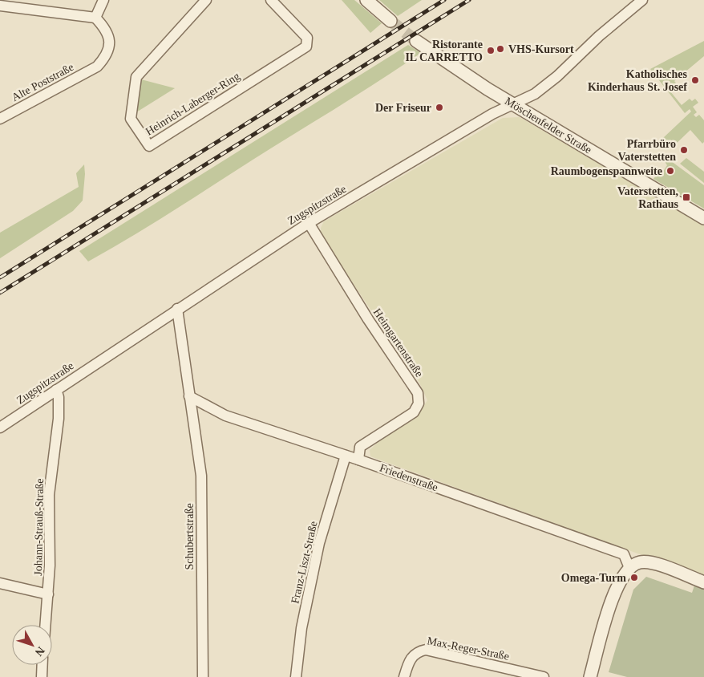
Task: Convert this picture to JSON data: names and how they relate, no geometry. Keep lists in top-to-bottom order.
{
  "streets": {
    "street": [
      "Alte Poststraße",
      "Heinrich-Laberger-Ring",
      "Möschenfelder Straße",
      "Zugspitzstraße",
      "Heimgartenstraße",
      "Friedenstraße",
      "Johann-Strauß-Straße",
      "Schubertstraße",
      "Franz-Liszt-Straße",
      "Max-Reger-Straße"
    ]
  },
  "crossings": [
    ["Möschenfelder Straße", "Zugspitzstraße"],
    ["Zugspitzstraße", "Heimgartenstraße"],
    ["Zugspitzstraße", "Johann-Strauß-Straße"],
    ["Heimgartenstraße", "Friedenstraße"],
    ["Friedenstraße", "Schubertstraße"],
    ["Friedenstraße", "Franz-Liszt-Straße"]
  ],
  "places": {
    "other": [
      "VHS-Kursort",
      "Ristorante IL CARRETTO",
      "Katholisches Kinderhaus St. Josef",
      "Der Friseur",
      "Pfarrbüro Vaterstetten",
      "Raumbogenspannweite",
      "Omega-Turm"
    ],
    "transit": ["Vaterstetten, Rathaus"]
  },
  "north": "bottom right"
}
